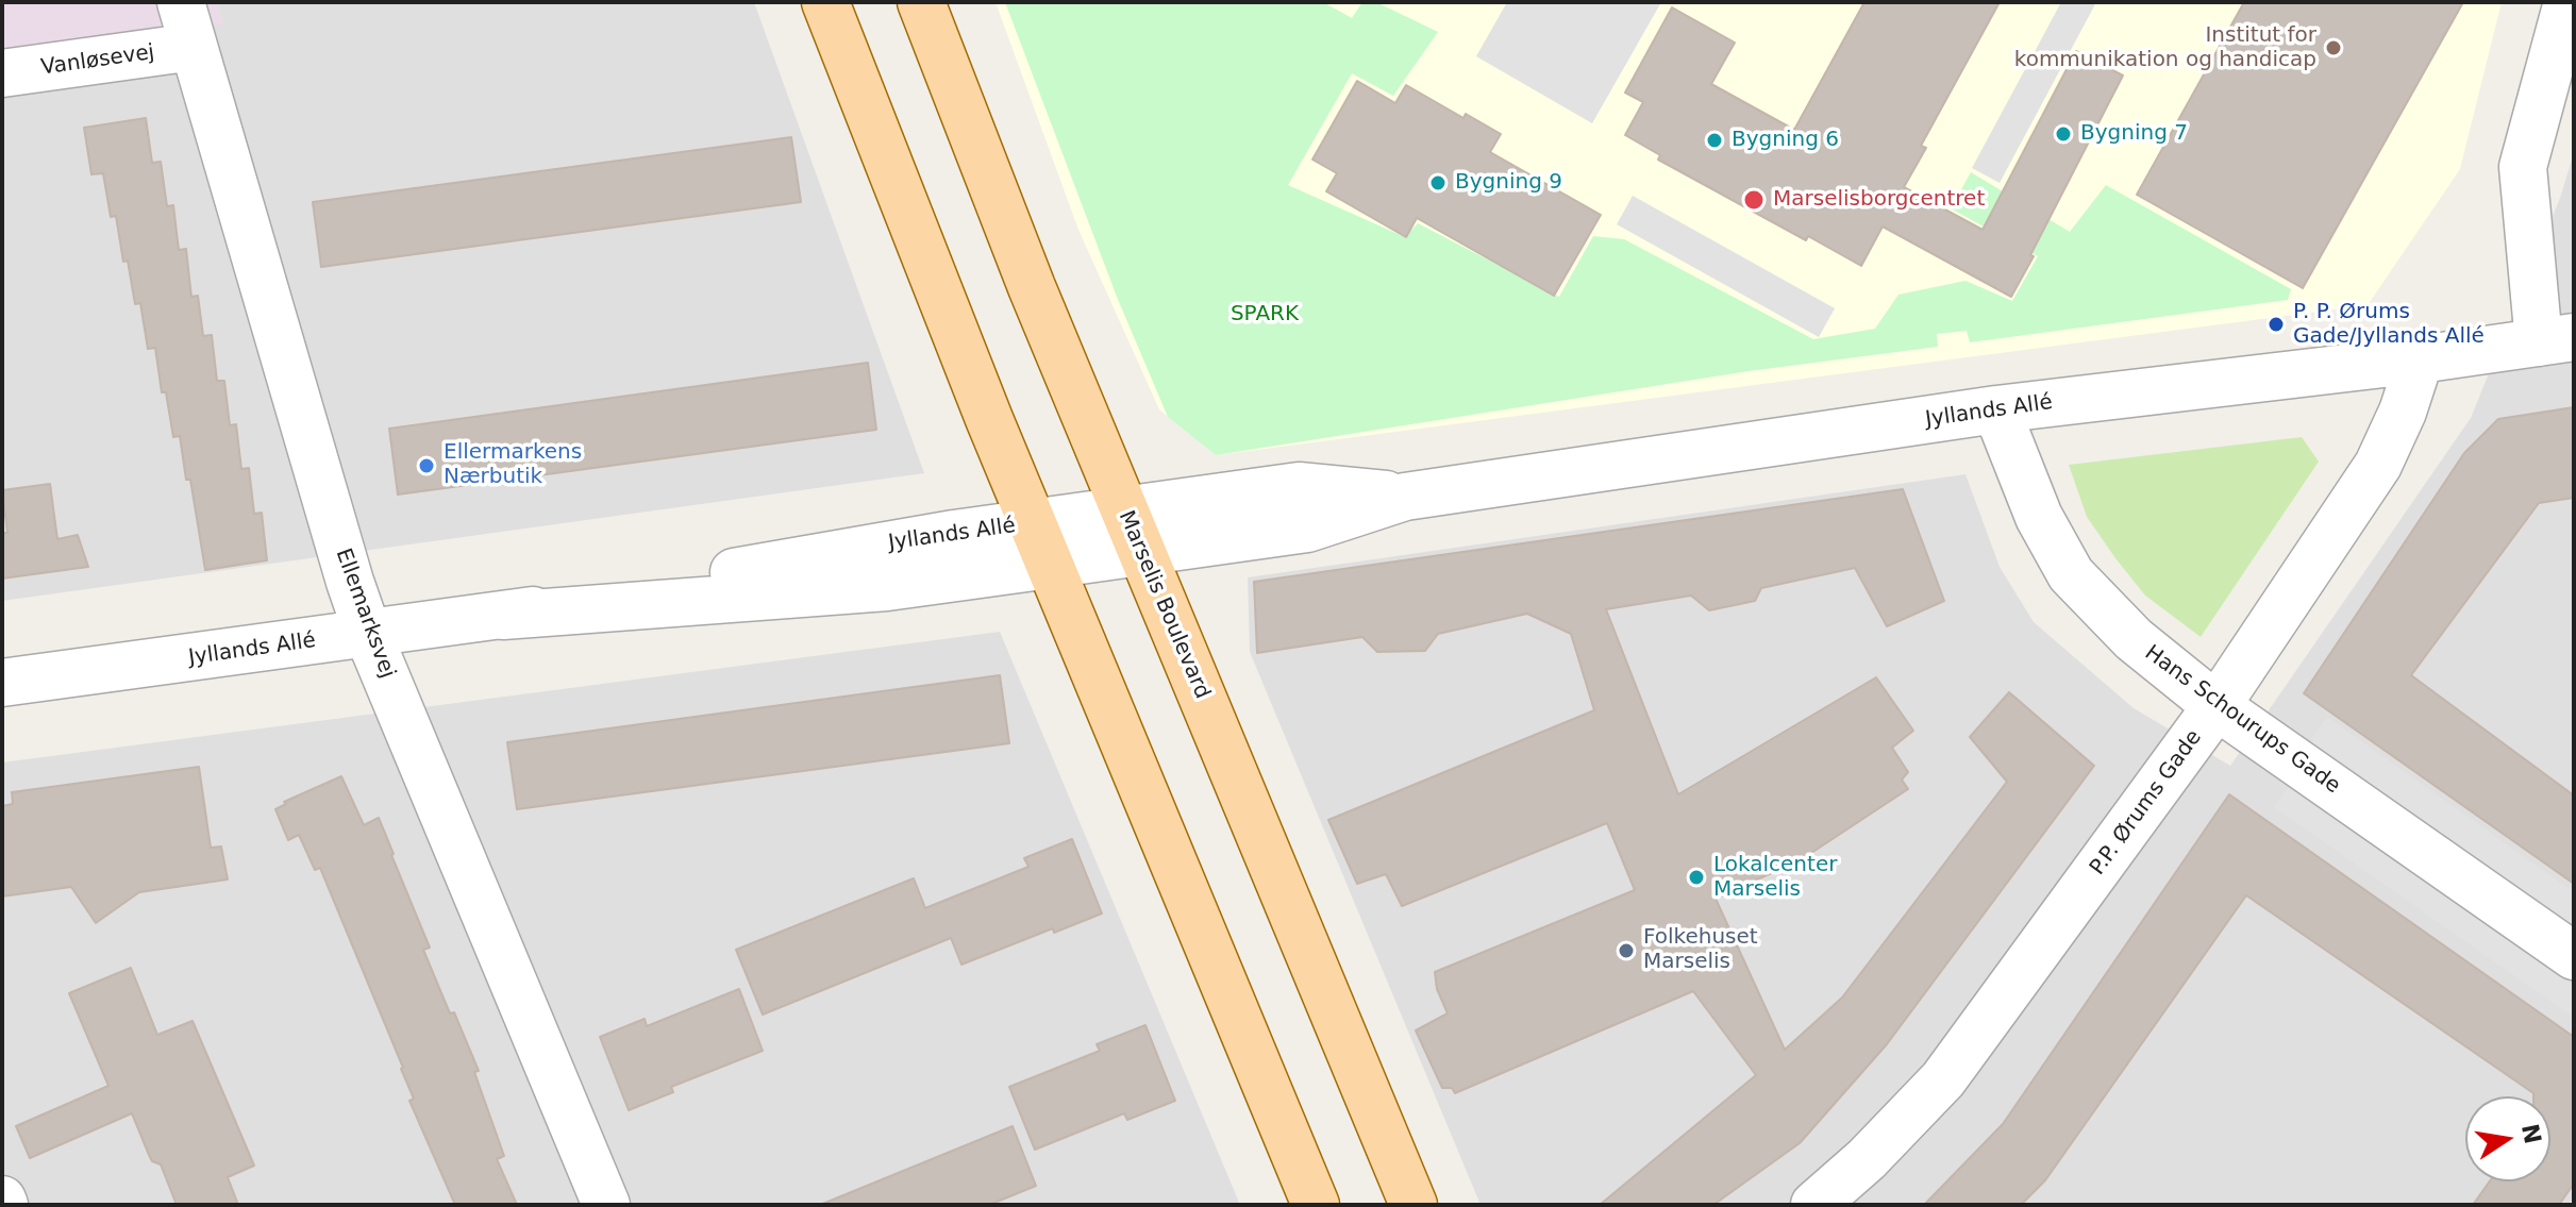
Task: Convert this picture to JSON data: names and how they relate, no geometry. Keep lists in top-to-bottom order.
{
  "streets": {
    "main road": ["Marselis Boulevard"],
    "street": [
      "Vanløsevej",
      "Jyllands Allé",
      "Ellemarksvej",
      "Hans Schourups Gade",
      "P.P. Ørums Gade"
    ]
  },
  "crossings": [
    ["Vanløsevej", "Ellemarksvej"],
    ["Jyllands Allé", "Marselis Boulevard"],
    ["Jyllands Allé", "Ellemarksvej"],
    ["Jyllands Allé", "Hans Schourups Gade"],
    ["Jyllands Allé", "P.P. Ørums Gade"],
    ["Hans Schourups Gade", "P.P. Ørums Gade"]
  ],
  "parks": ["SPARK"],
  "places": [
    "Institut for kommunikation og handicap",
    "Bygning 7",
    "Bygning 6",
    "Bygning 9",
    "Marselisborgcentret",
    "P. P. Ørums Gade/Jyllands Allé",
    "Ellermarkens Nærbutik",
    "Lokalcenter Marselis",
    "Folkehuset Marselis"
  ],
  "north": "right"
}
